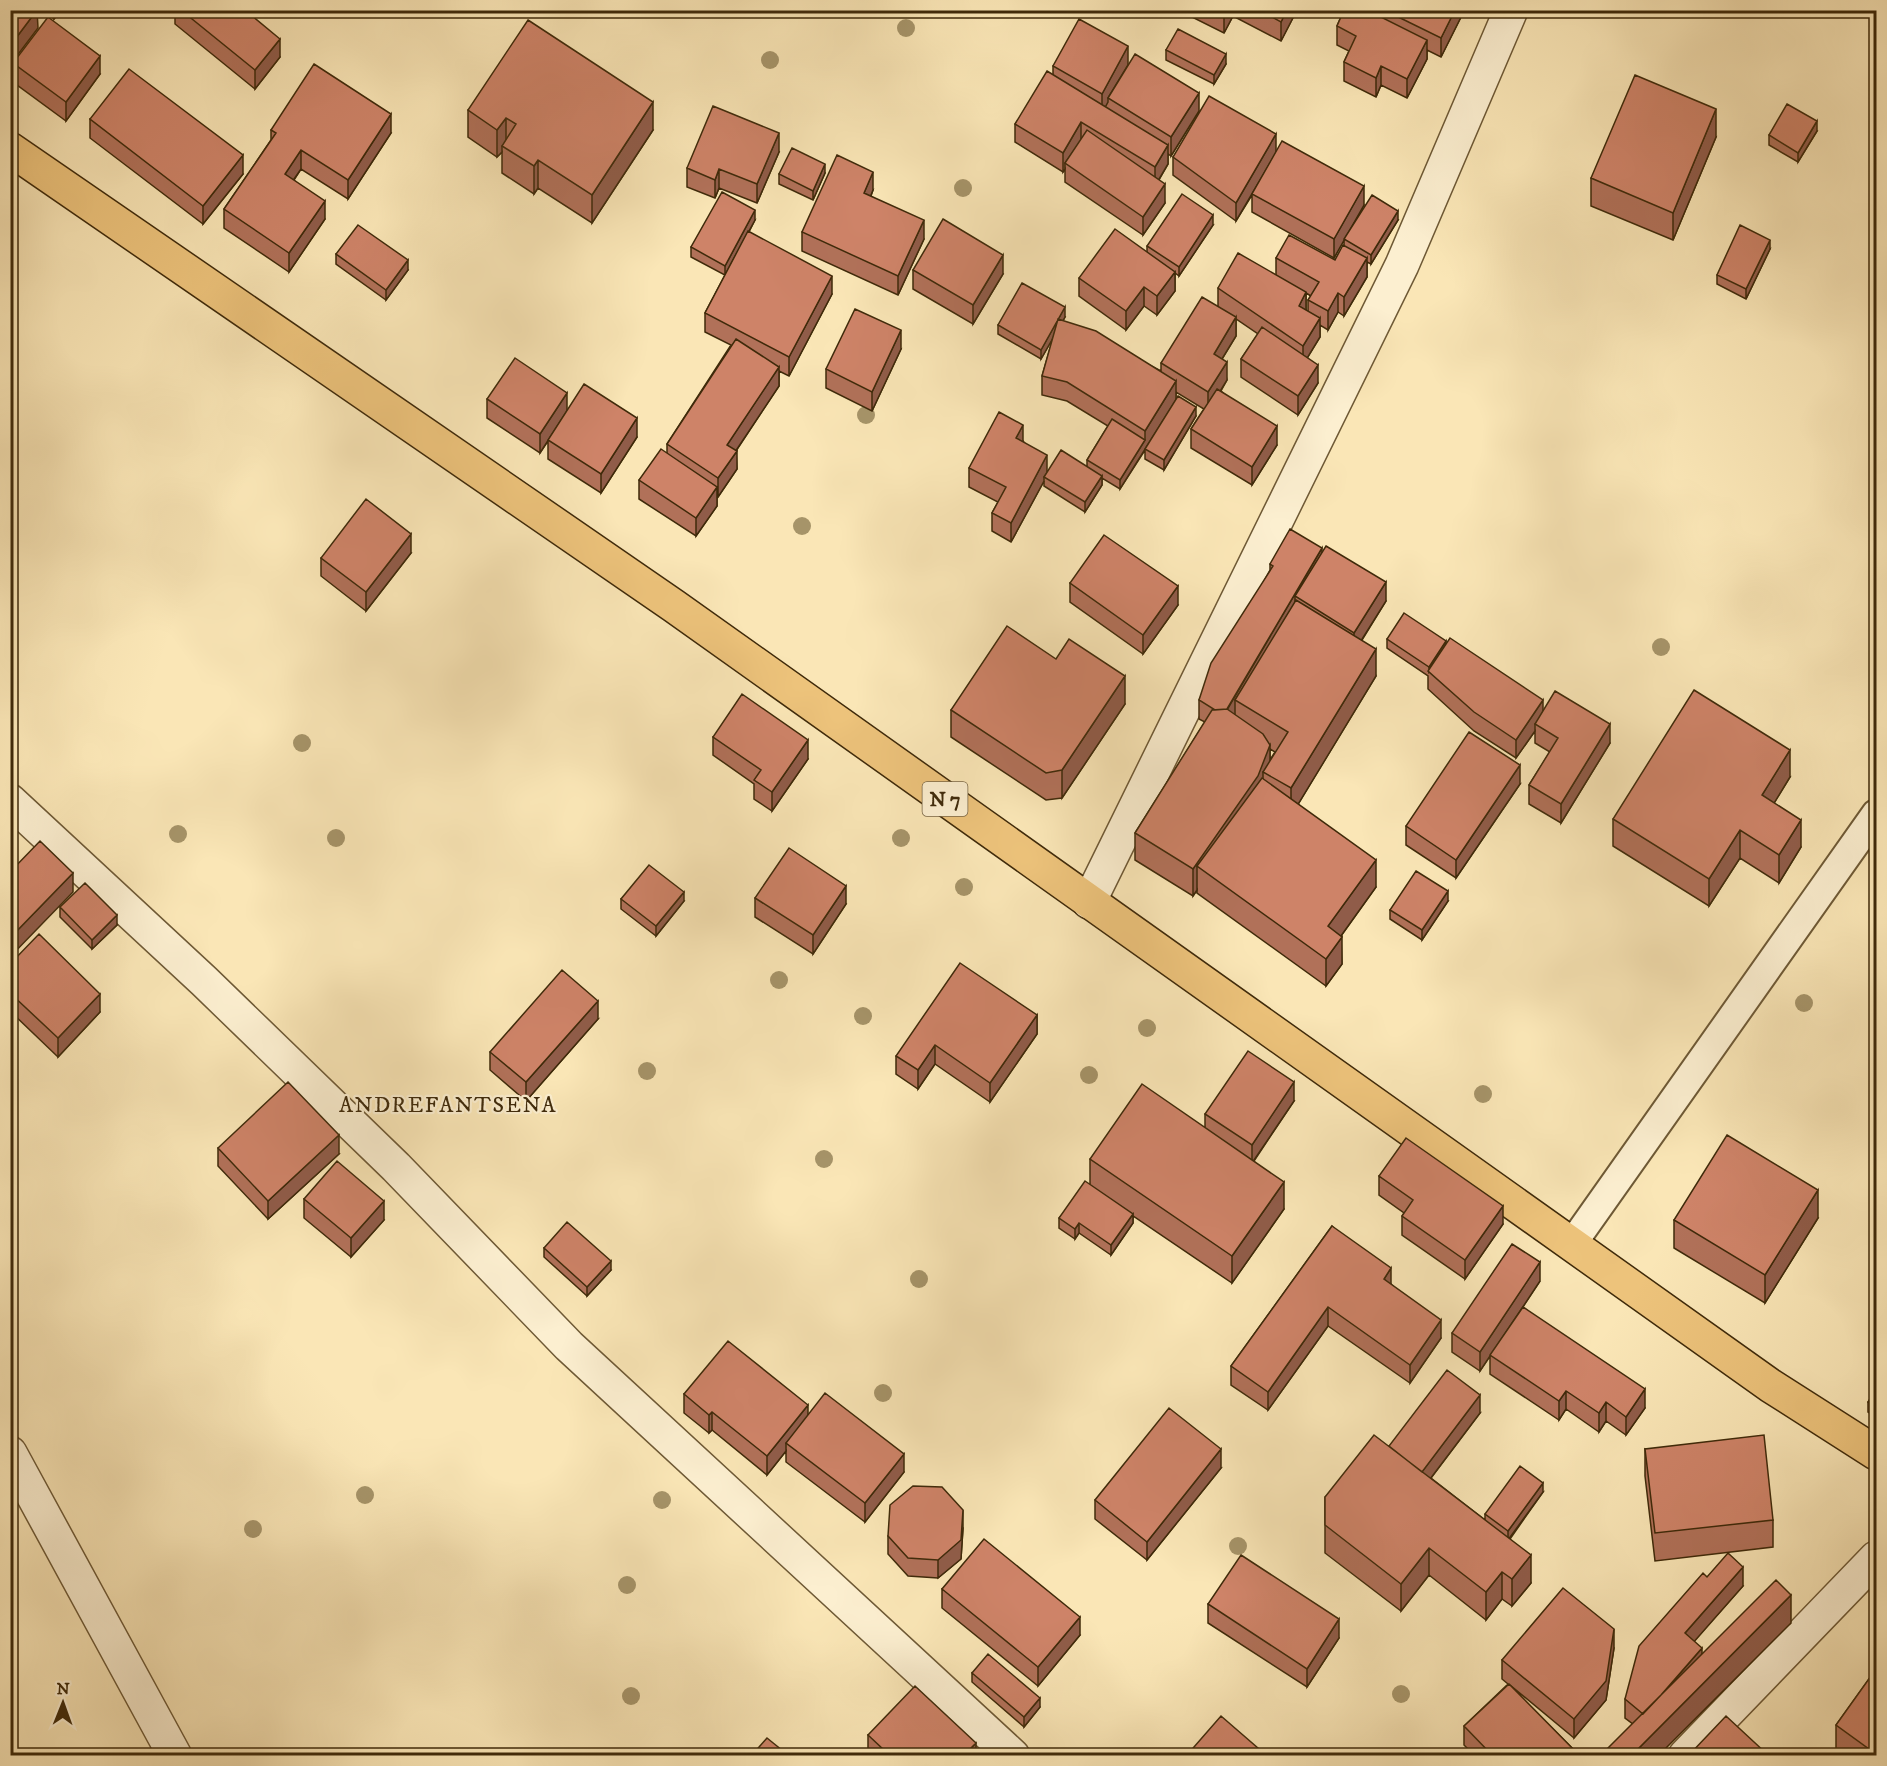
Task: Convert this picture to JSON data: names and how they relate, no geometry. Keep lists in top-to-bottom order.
{
  "streets": {
    "main road": ["N 7"]
  },
  "districts": ["ANDREFANTSENA"],
  "north": "top"
}
